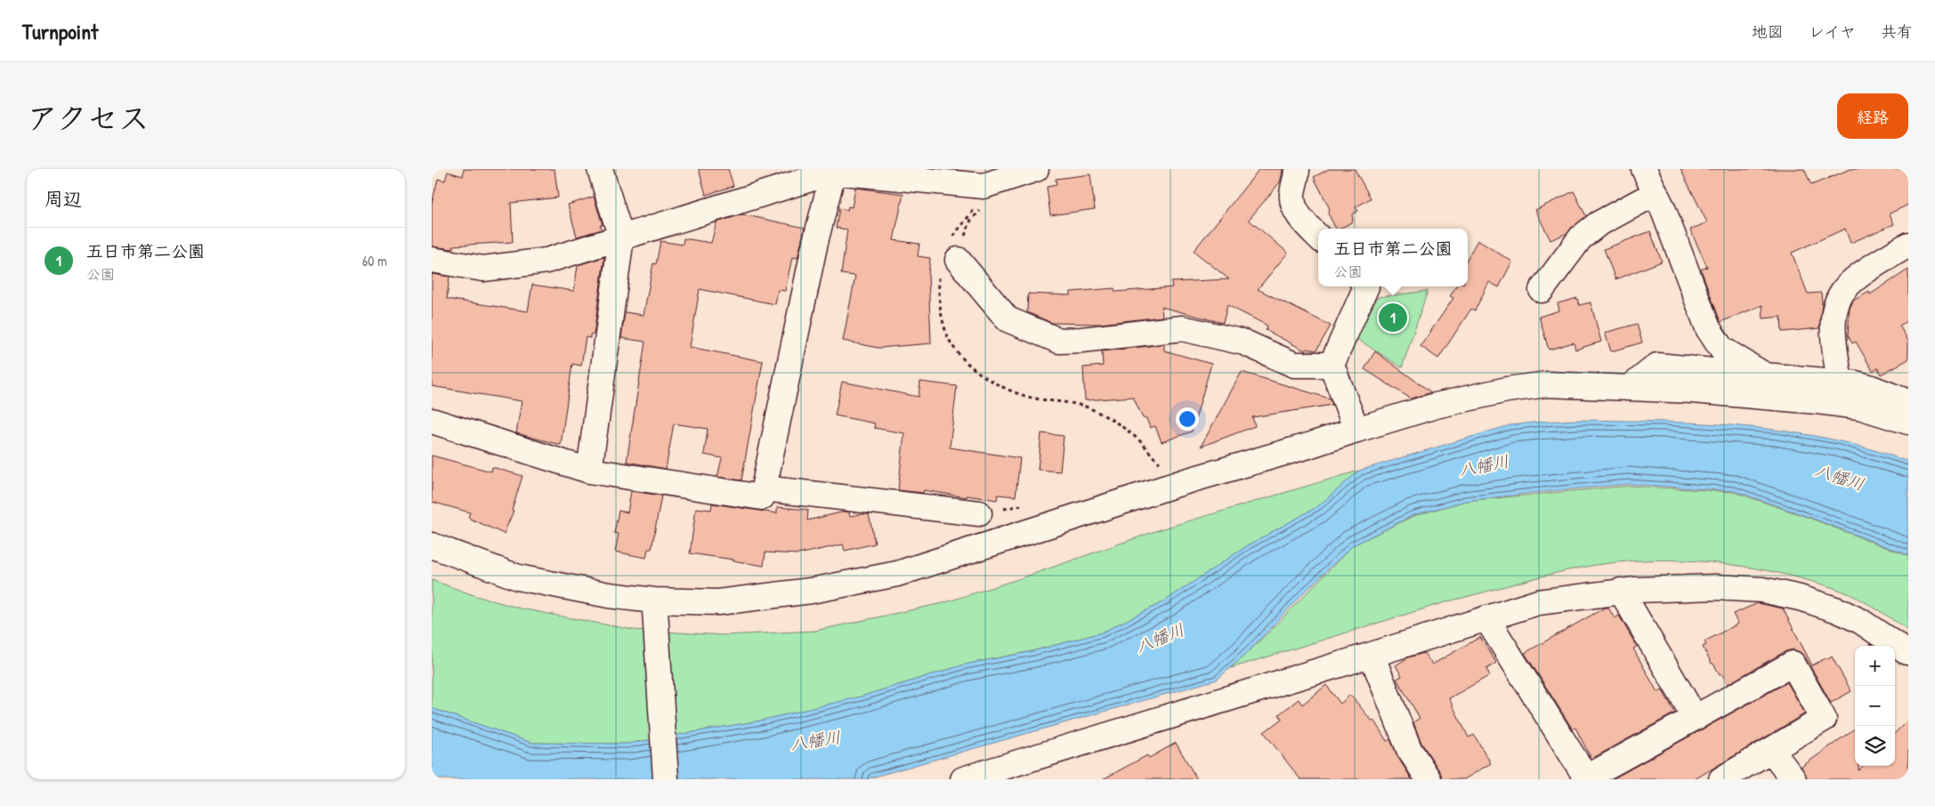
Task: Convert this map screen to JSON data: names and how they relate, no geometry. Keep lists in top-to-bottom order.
{
  "water": ["八幡川"],
  "page": {
    "header": "Turnpoint",
    "nav": ["地図", "レイヤ", "共有"],
    "title": "アクセス",
    "buttons": "経路",
    "heading": "周辺",
    "list": [
      {
        "mark": "1",
        "name": "五日市第二公園",
        "note": "公園",
        "value": "60 m"
      }
    ],
    "popup": ["五日市第二公園", "公園"],
    "pins": "1",
    "map_buttons": ["+", "−"]
  }
}
